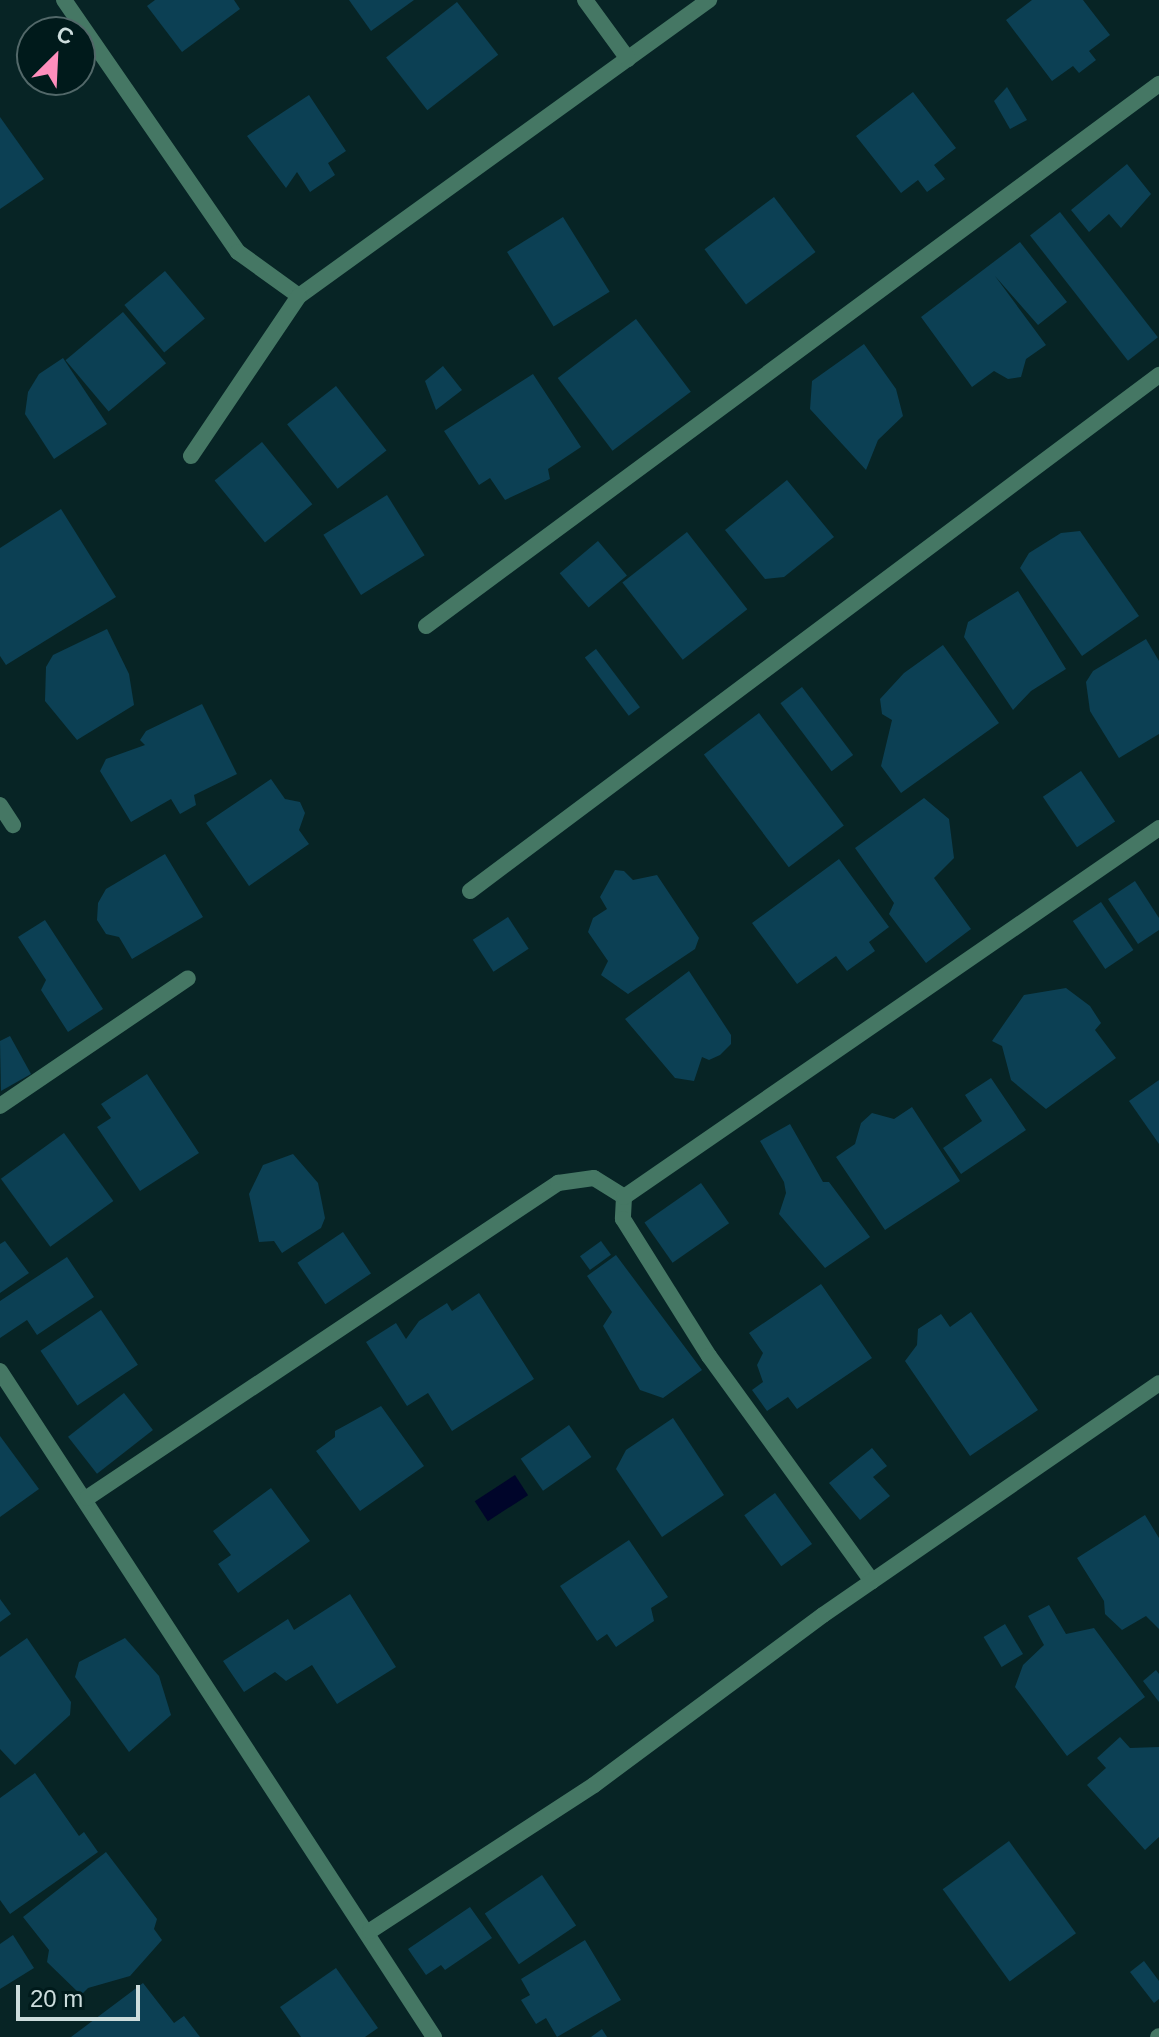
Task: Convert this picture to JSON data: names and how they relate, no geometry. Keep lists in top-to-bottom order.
{
  "scale_bar": "20 m",
  "north": "top right"
}
